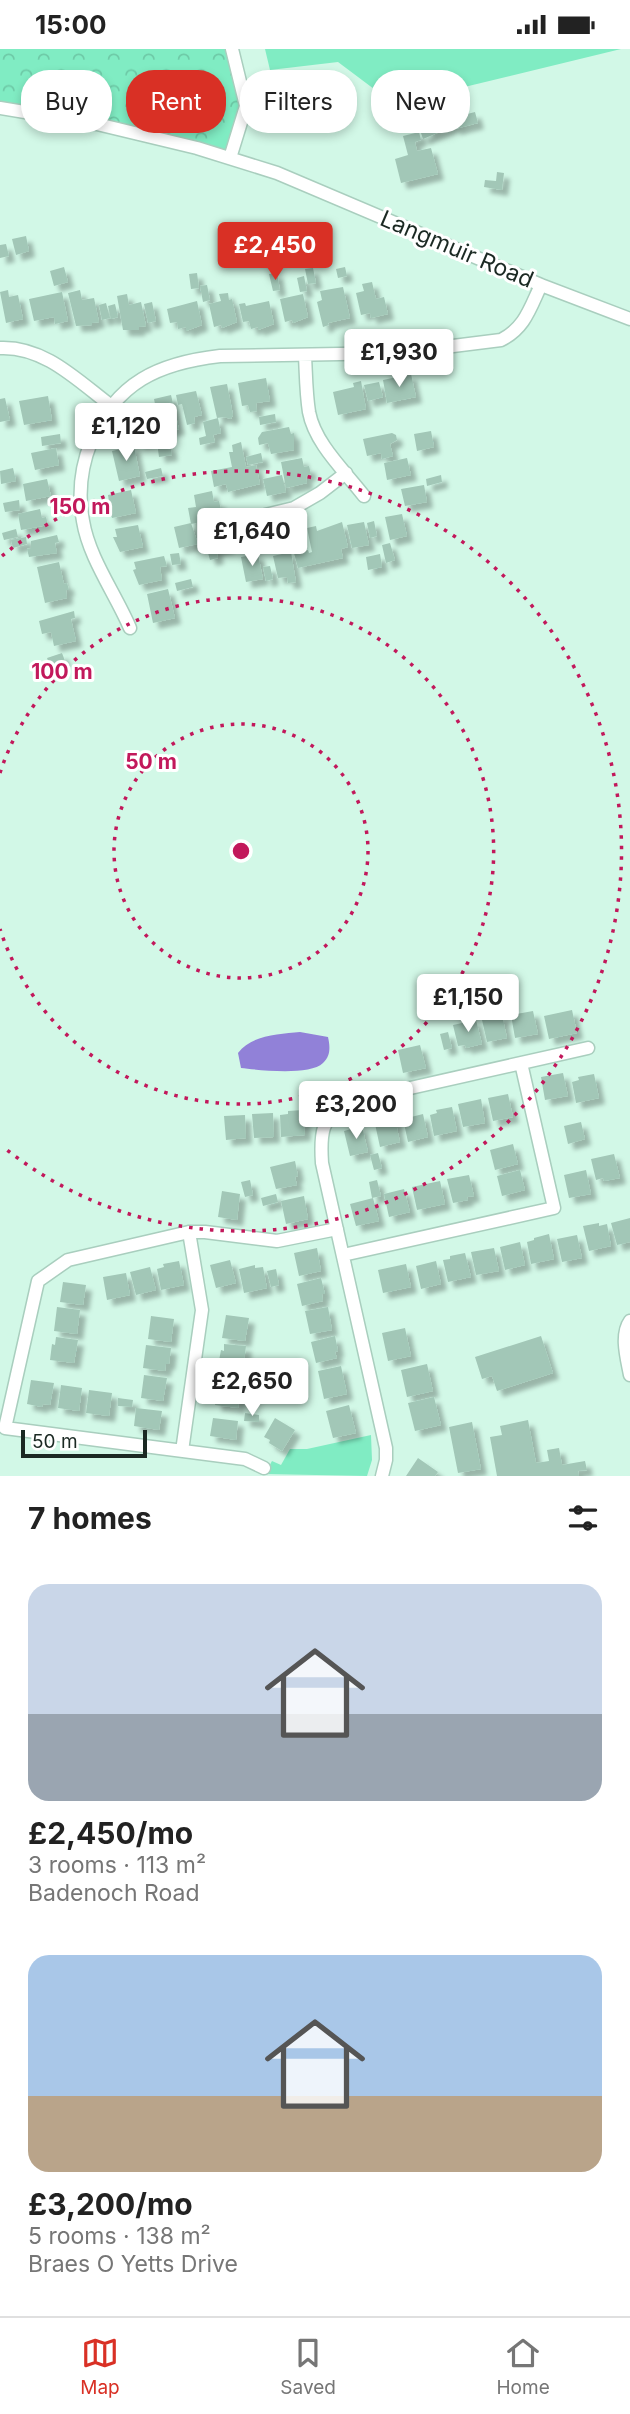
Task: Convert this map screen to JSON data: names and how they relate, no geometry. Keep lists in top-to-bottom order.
{
  "streets": {
    "street": ["Langmuir Road"]
  },
  "scale_bar": "50 m",
  "page": {
    "status": "15:00",
    "chip": [
      "Buy",
      "Rent",
      "Filters",
      "New"
    ],
    "price": [
      "£2,450",
      "£1,930",
      "£1,120",
      "£1,640",
      "£1,150",
      "£3,200",
      "£2,650"
    ],
    "scale": "50 m",
    "heading": "7 homes",
    "list": [
      {
        "name": "£2,450/mo",
        "note": "3 rooms · 113 m² · Badenoch Road"
      },
      {
        "name": "£3,200/mo",
        "note": "5 rooms · 138 m² · Braes O Yetts Drive"
      }
    ],
    "tabs": ["Map", "Saved", "Home"]
  },
  "rings": ["150 m", "100 m", "50 m"]
}
